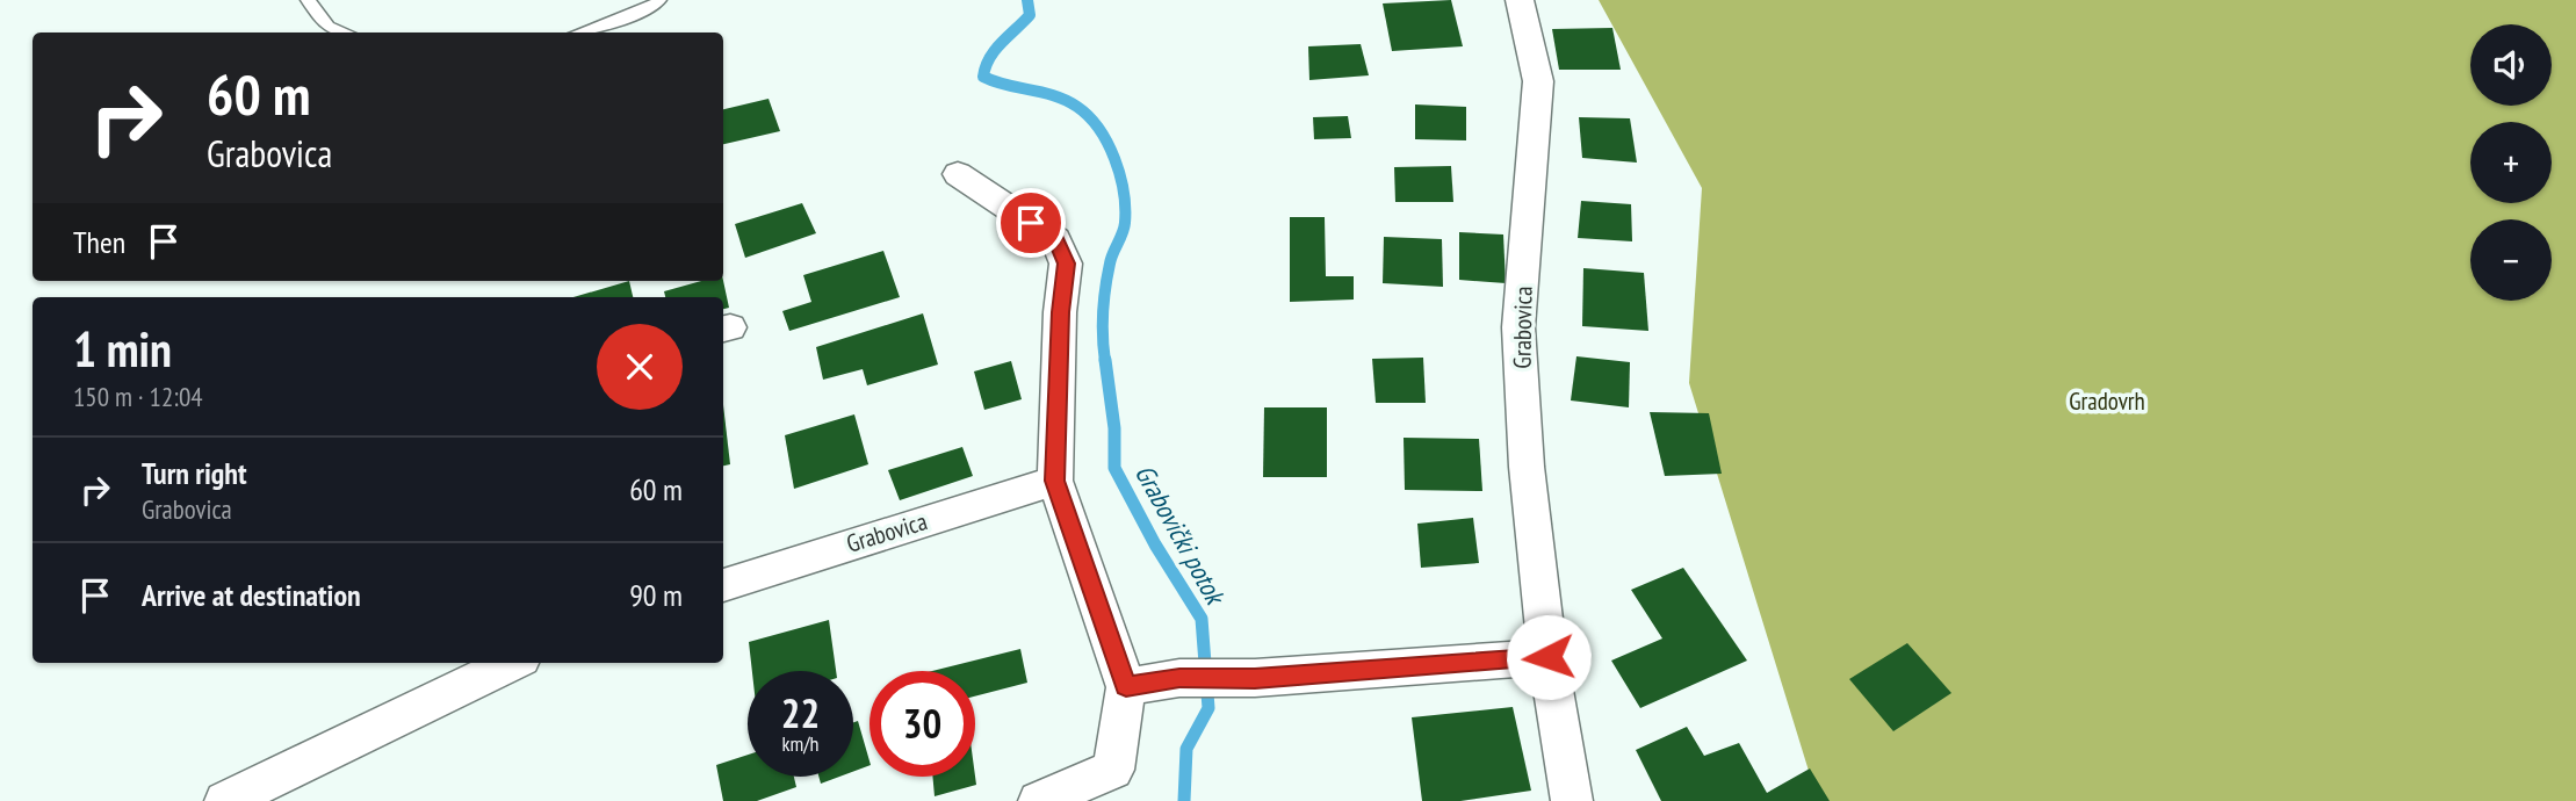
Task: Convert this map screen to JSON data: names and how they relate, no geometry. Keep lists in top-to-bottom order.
{
  "streets": {
    "street": ["Grabovica"]
  },
  "water": ["Grabovički potok"],
  "parks": ["Gradovrh"],
  "page": {
    "map_buttons": ["+", "−"],
    "turn": ["60 m", "Grabovica"],
    "then": "Then",
    "heading": ["1 min", "150 m · 12:04"],
    "list": [
      {
        "name": "Turn right",
        "note": "Grabovica",
        "value": "60 m"
      },
      {
        "name": "Arrive at destination",
        "value": "90 m"
      }
    ],
    "speed": "22 km/h",
    "limit": "30"
  }
}
